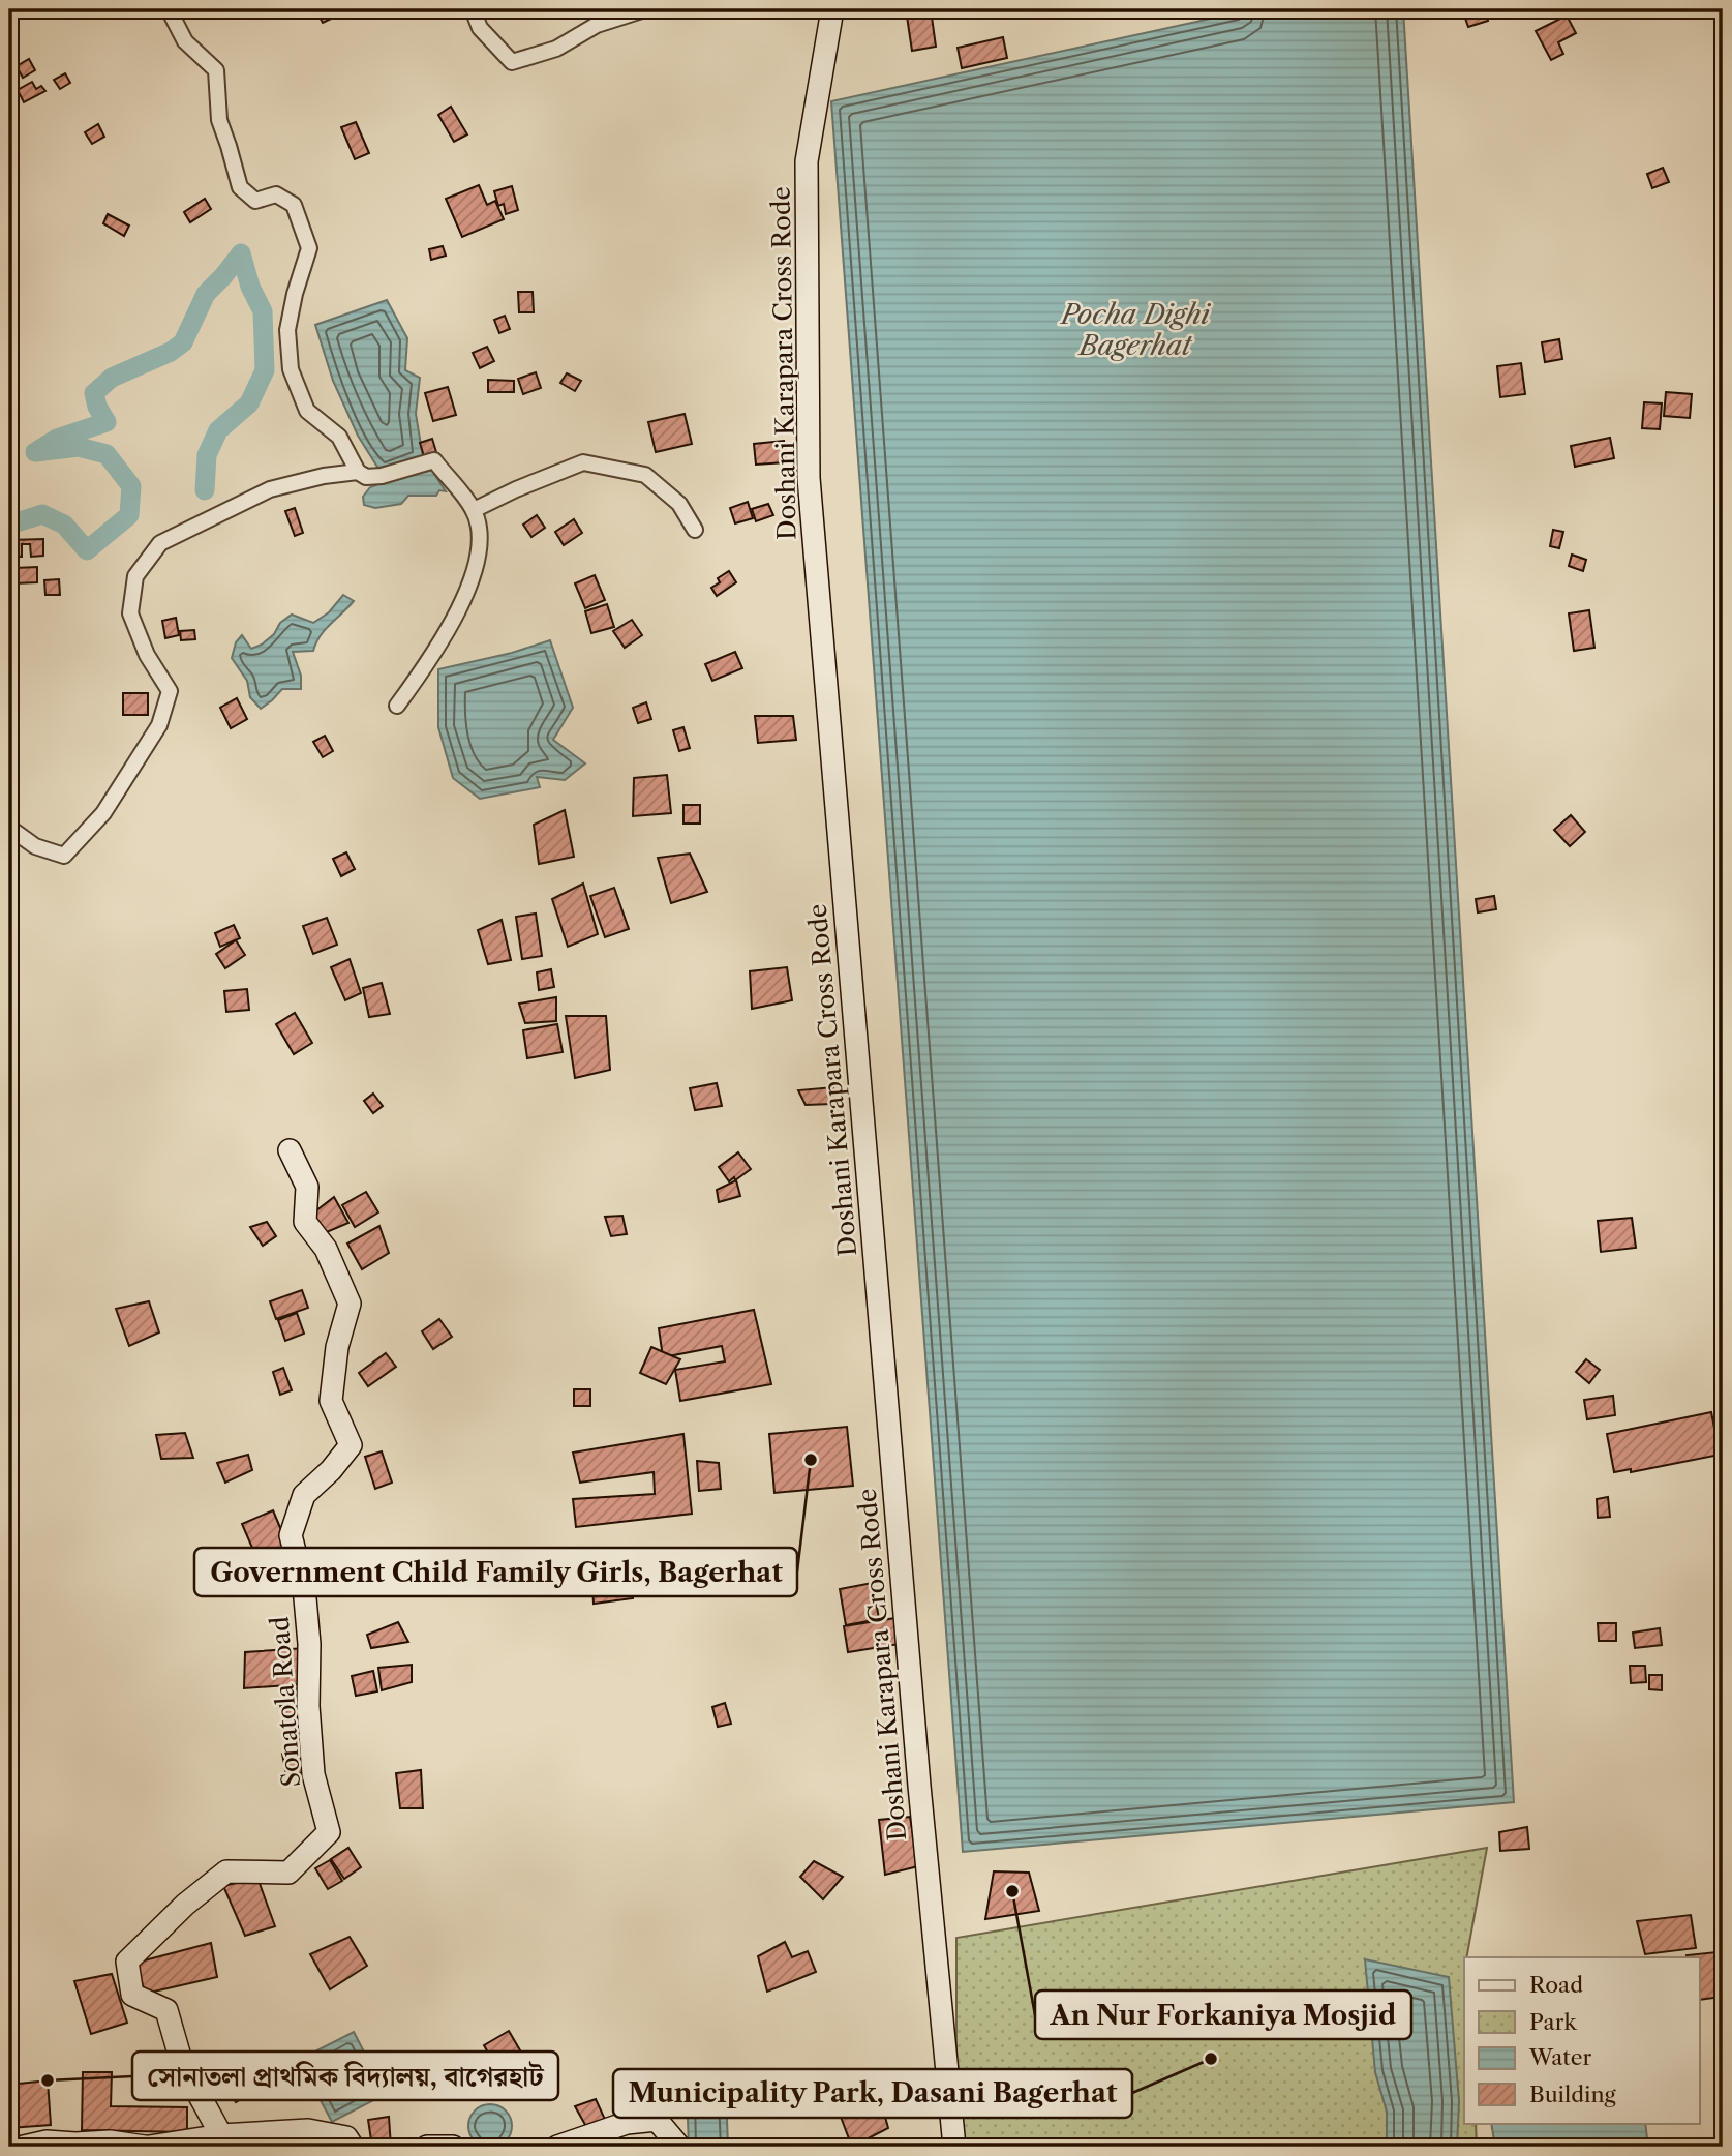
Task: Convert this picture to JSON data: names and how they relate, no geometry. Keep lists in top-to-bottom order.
{
  "streets": {
    "street": ["Doshani Karapara Cross Rode", "Sonatola Road"]
  },
  "water": ["Pocha Dighi Bagerhat"],
  "places": [
    "Government Child Family Girls, Bagerhat",
    "An Nur Forkaniya Mosjid",
    "Municipality Park, Dasani Bagerhat",
    "সোনাতলা প্রাথমিক বিদ্যালয়, বাগেরহাট"
  ],
  "legend": [
    "Road",
    "Park",
    "Water",
    "Building"
  ]
}
